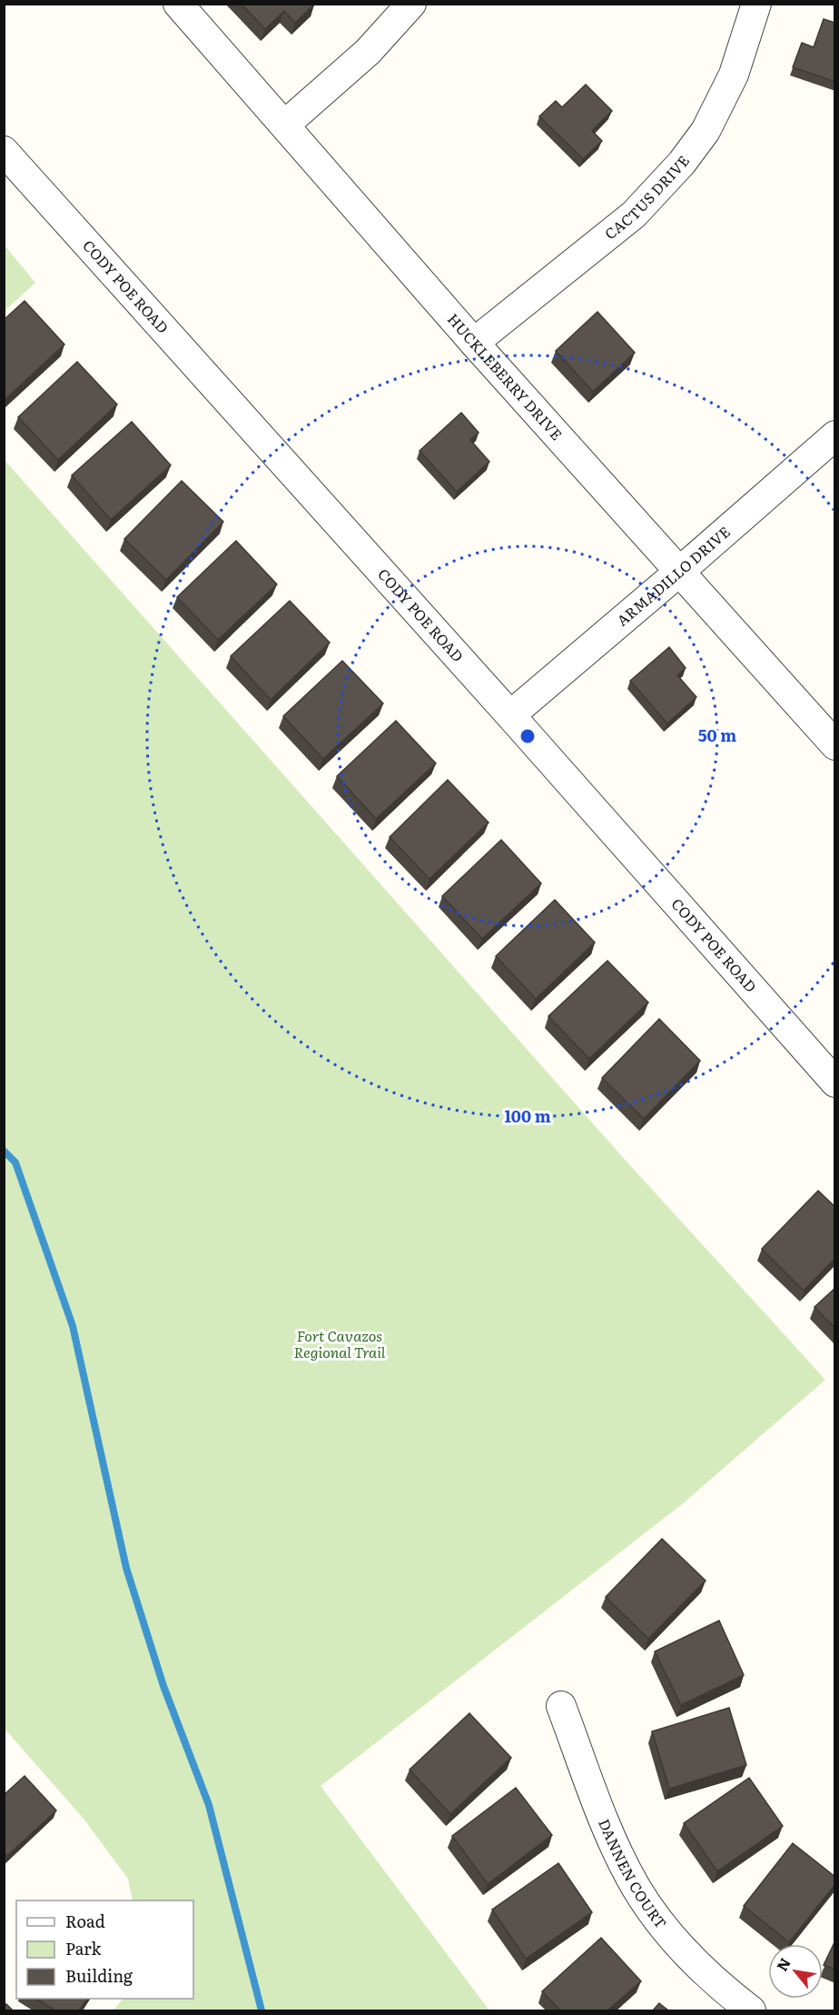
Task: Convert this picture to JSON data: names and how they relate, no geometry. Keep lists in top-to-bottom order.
{
  "streets": {
    "street": [
      "CACTUS DRIVE",
      "CODY POE ROAD",
      "HUCKLEBERRY DRIVE",
      "ARMADILLO DRIVE",
      "DANNEN COURT"
    ]
  },
  "crossings": [
    ["CACTUS DRIVE", "HUCKLEBERRY DRIVE"],
    ["CODY POE ROAD", "ARMADILLO DRIVE"],
    ["HUCKLEBERRY DRIVE", "ARMADILLO DRIVE"]
  ],
  "parks": ["Fort Cavazos Regional Trail"],
  "legend": ["Road", "Park", "Building"],
  "north": "top left",
  "rings": ["50 m", "100 m"]
}
